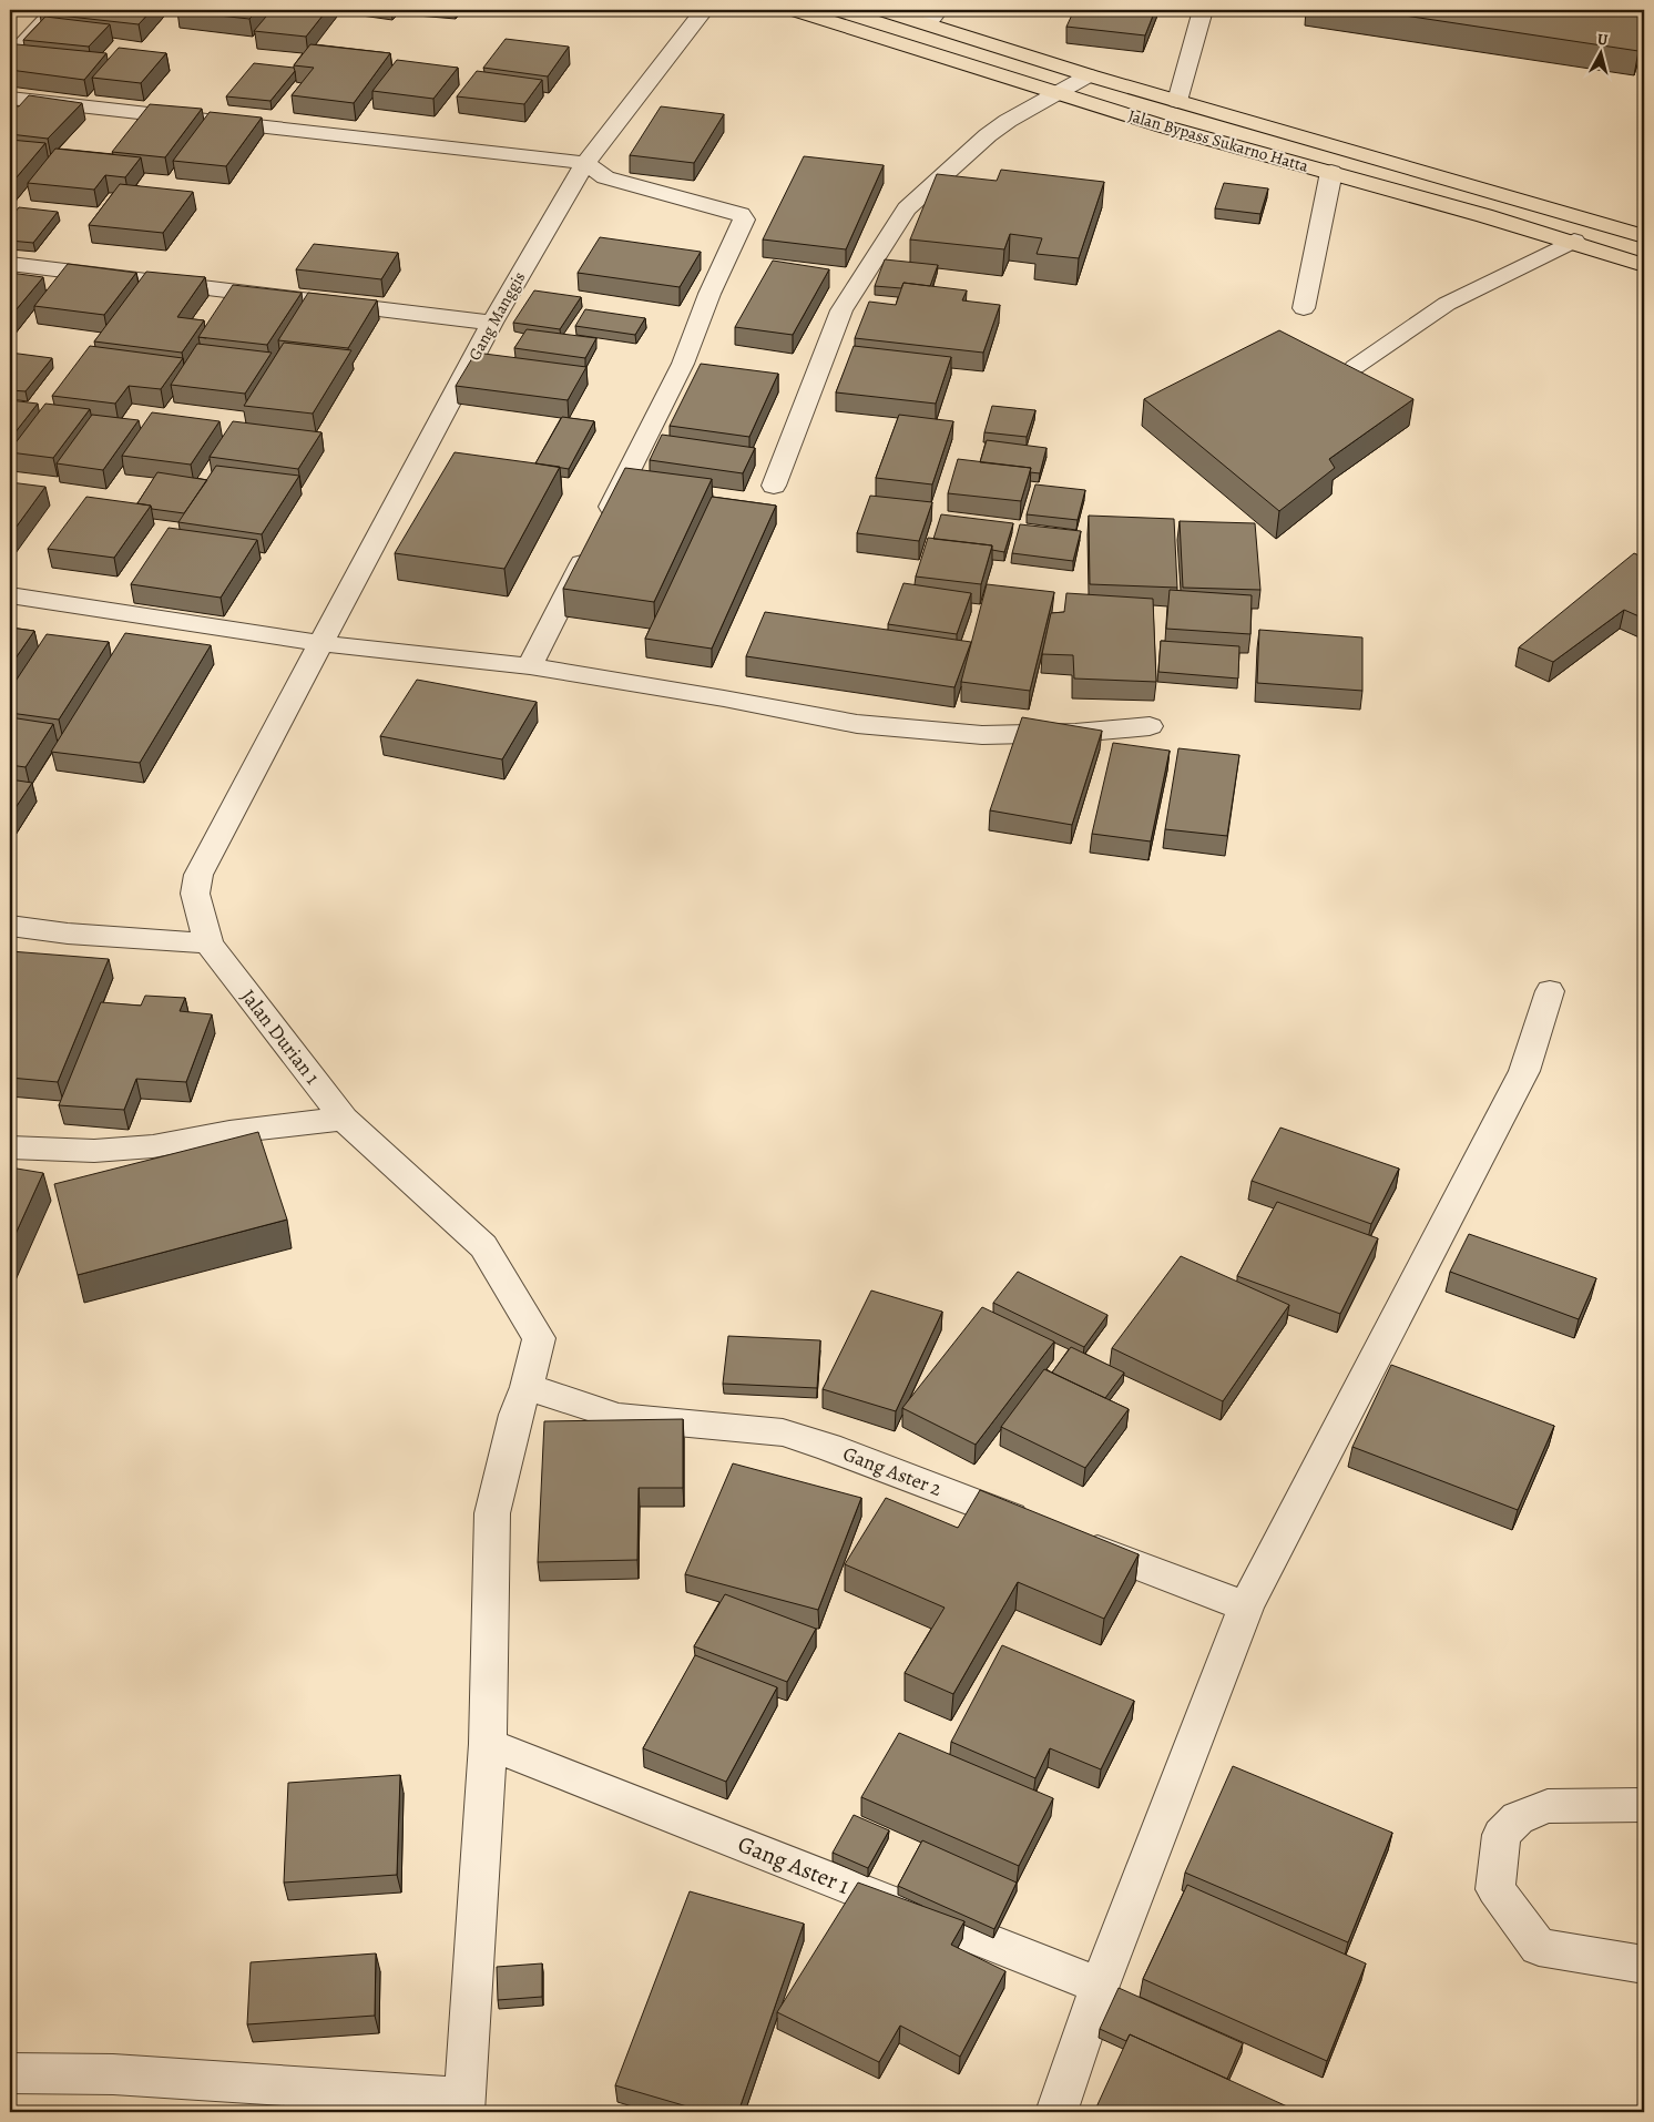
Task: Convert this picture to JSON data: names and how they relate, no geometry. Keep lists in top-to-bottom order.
{
  "streets": {
    "highway": ["Jalan Bypass Sukarno Hatta"],
    "street": [
      "Gang Manggis",
      "Jalan Durian 1",
      "Gang Aster 2",
      "Gang Aster 1"
    ]
  },
  "crossings": [
    ["Gang Manggis", "Jalan Durian 1"],
    ["Jalan Durian 1", "Gang Aster 2"],
    ["Jalan Durian 1", "Gang Aster 1"]
  ],
  "north": "top"
}
